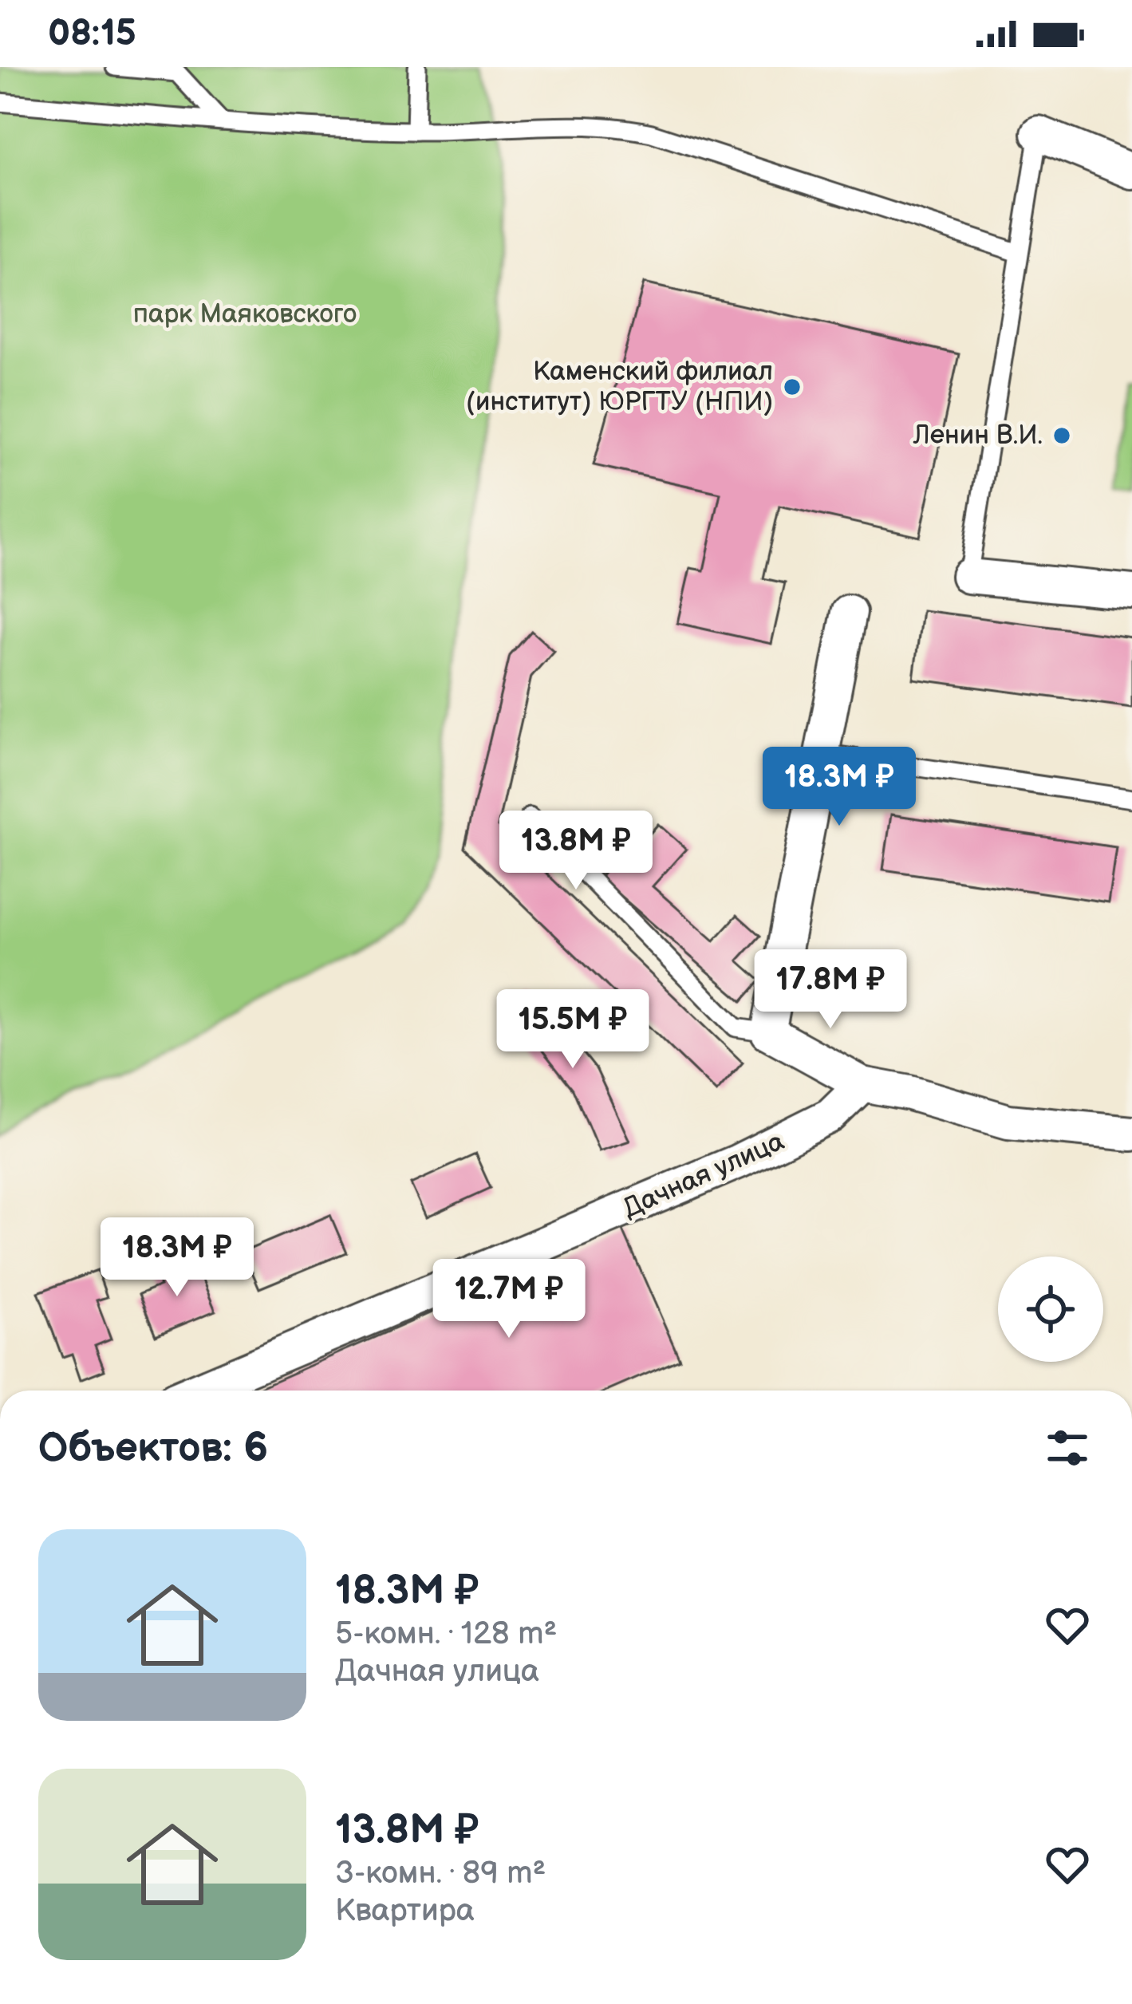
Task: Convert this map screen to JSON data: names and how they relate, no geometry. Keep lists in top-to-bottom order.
{
  "streets": {
    "street": ["Дачная улица"]
  },
  "parks": ["парк Маяковского"],
  "places": ["Каменский филиал (институт) ЮРГТУ (НПИ)", "Ленин В.И."],
  "page": {
    "status": "08:15",
    "price": [
      "18.3M ₽",
      "13.8M ₽",
      "17.8M ₽",
      "15.5M ₽",
      "18.3M ₽",
      "12.7M ₽"
    ],
    "heading": "Объектов: 6",
    "list": [
      {
        "name": "18.3M ₽",
        "note": "5-комн. · 128 m² · Дачная улица"
      },
      {
        "name": "13.8M ₽",
        "note": "3-комн. · 89 m² · Квартира"
      }
    ]
  }
}
